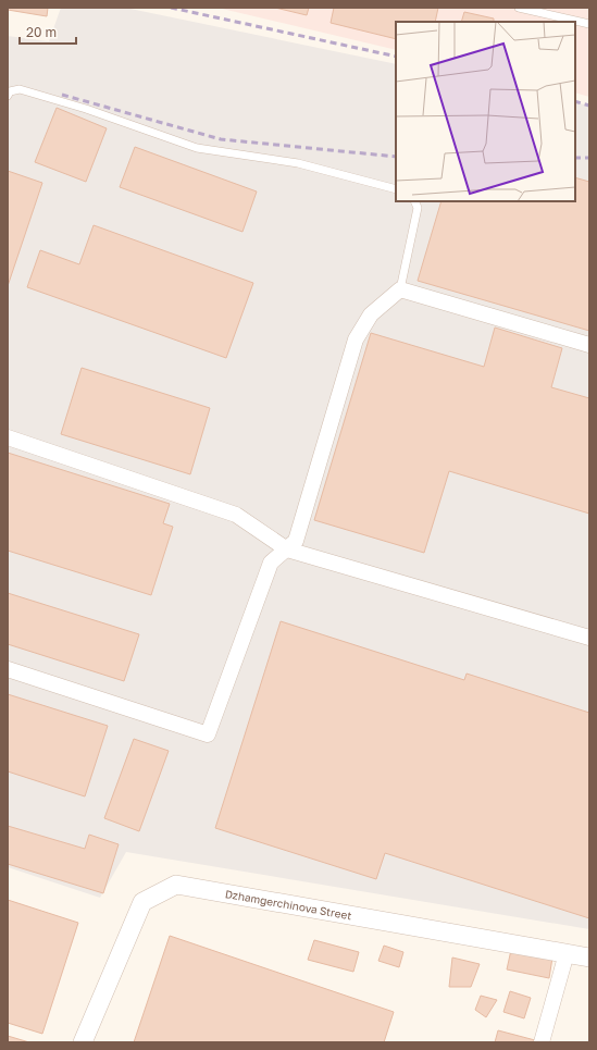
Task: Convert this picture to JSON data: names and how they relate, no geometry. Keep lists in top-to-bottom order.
{
  "streets": {
    "street": ["Dzhamgerchinova Street"]
  },
  "scale_bar": "20 m"
}
